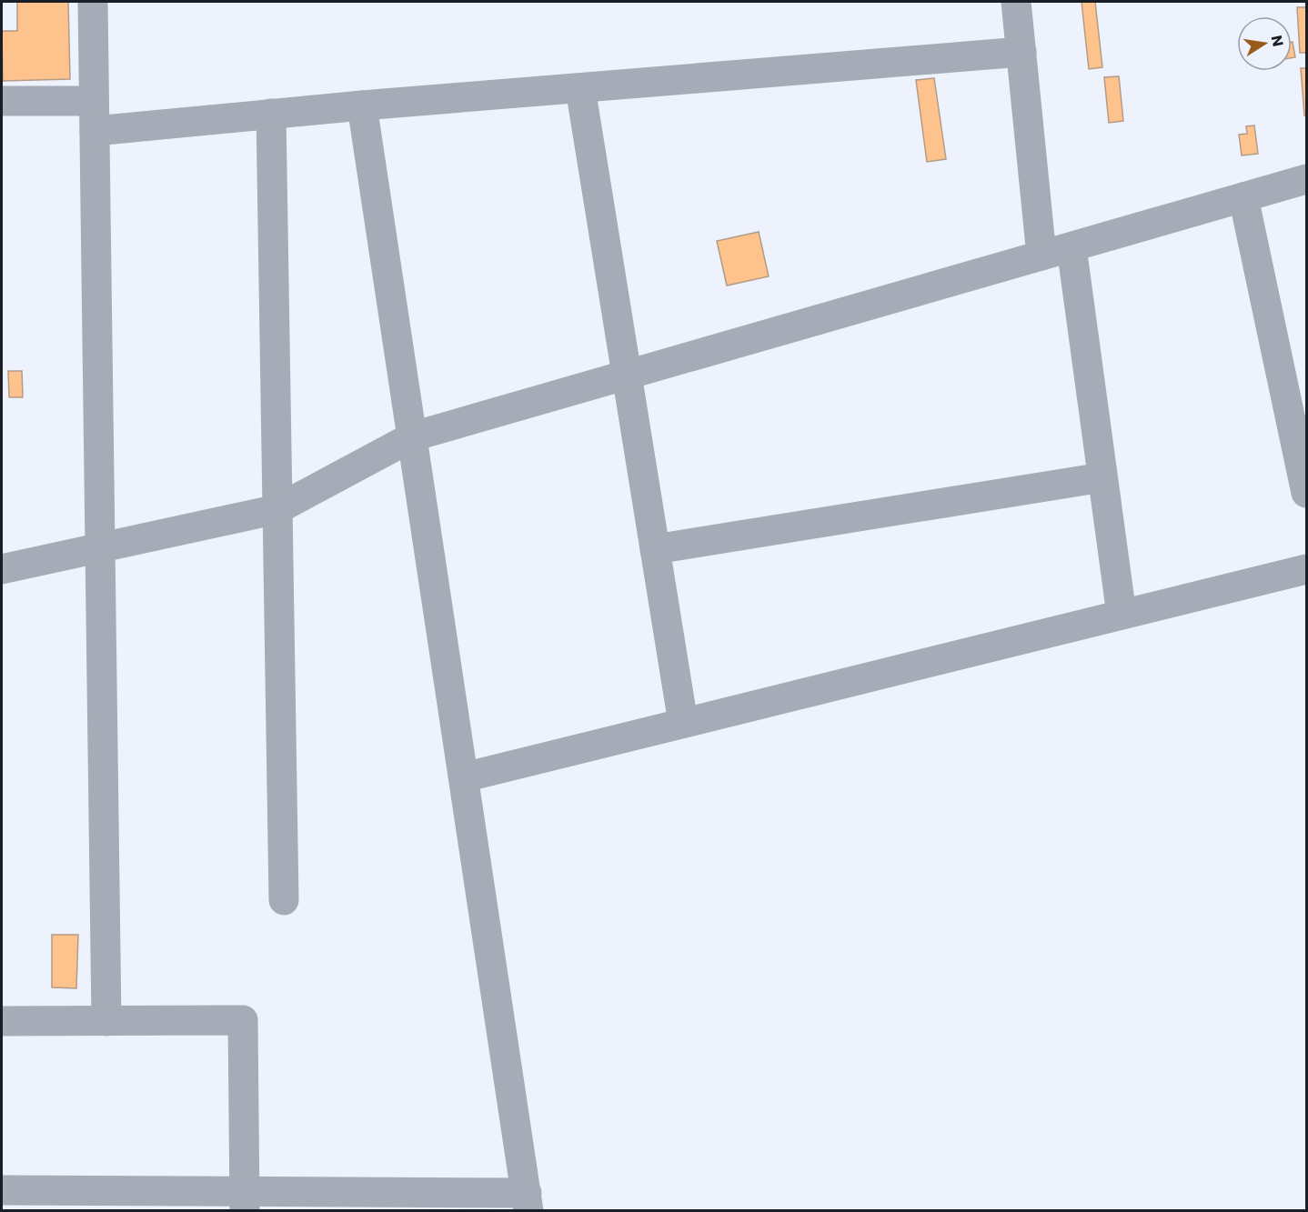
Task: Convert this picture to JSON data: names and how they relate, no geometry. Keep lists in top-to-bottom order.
{
  "north": "right"
}
